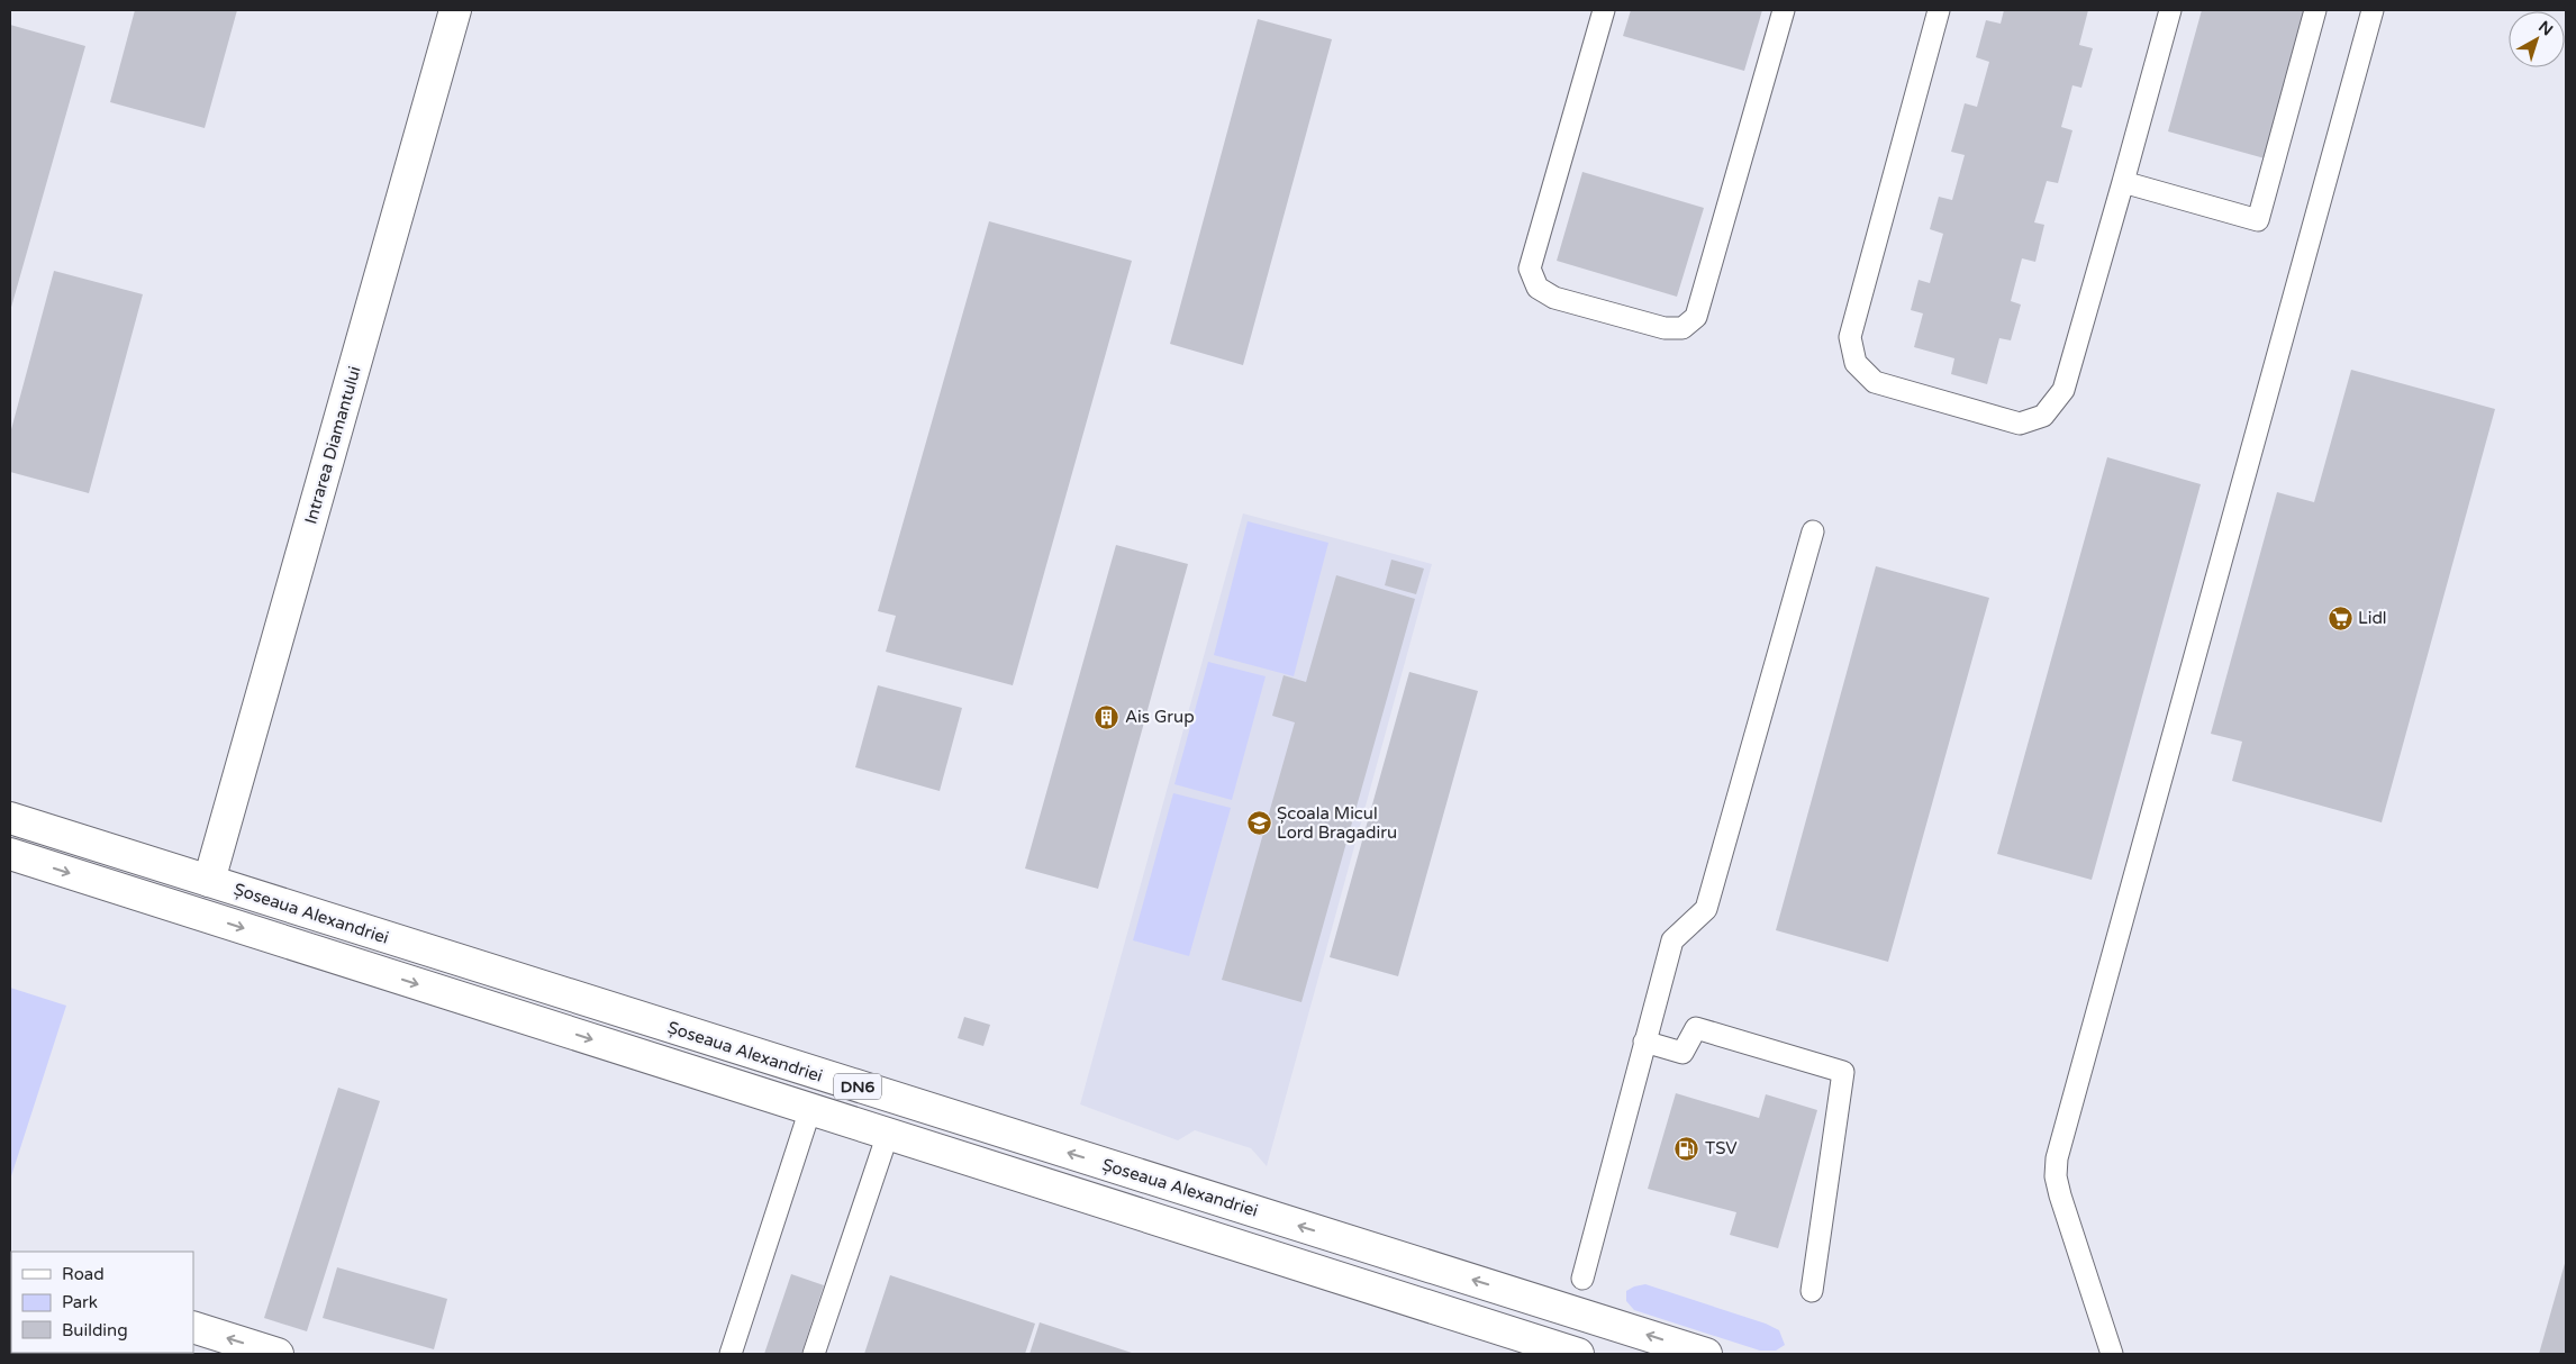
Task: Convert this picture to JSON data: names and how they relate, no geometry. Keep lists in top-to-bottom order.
{
  "streets": {
    "main road": ["Intrarea Diamantului", "Șoseaua Alexandriei", "DN6"]
  },
  "crossings": [
    ["Intrarea Diamantului", "Șoseaua Alexandriei"]
  ],
  "places": {
    "supermarket": ["Lidl"],
    "building": ["Ais Grup"],
    "school or university": ["Școala Micul Lord Bragadiru"],
    "fuel station": ["TSV"]
  },
  "legend": ["Road", "Park", "Building"],
  "north": "top right"
}
